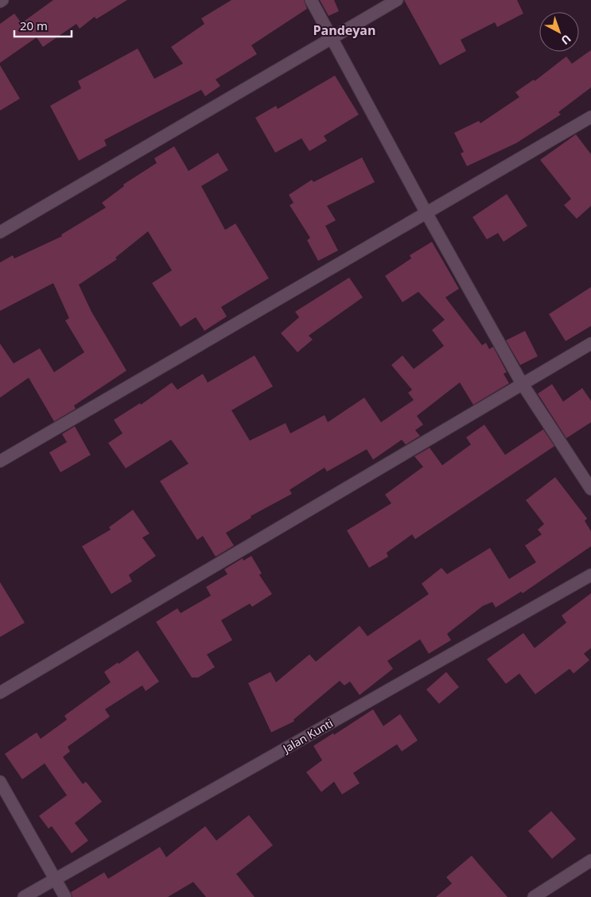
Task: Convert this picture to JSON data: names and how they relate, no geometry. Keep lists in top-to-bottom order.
{
  "streets": {
    "street": ["Jalan Kunti"]
  },
  "districts": ["Pandeyan"],
  "scale_bar": "20 m",
  "north": "bottom right"
}
